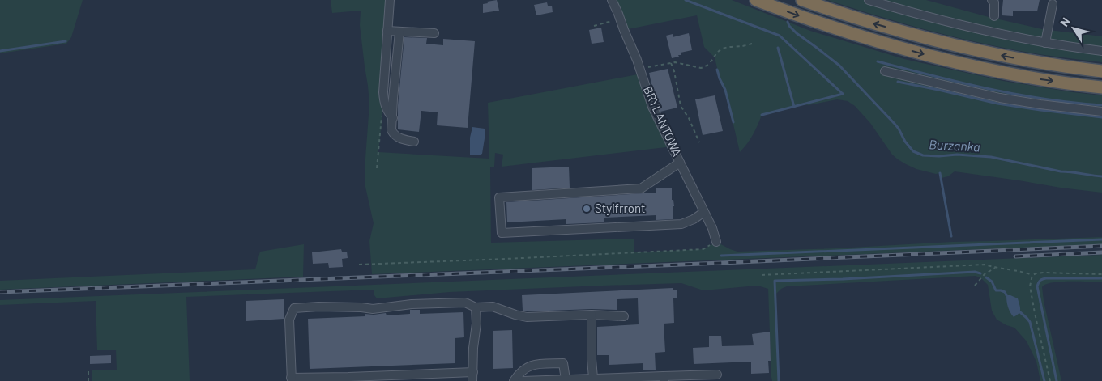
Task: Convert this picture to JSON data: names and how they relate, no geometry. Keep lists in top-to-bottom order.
{
  "streets": {
    "street": ["BRYLANTOWA"]
  },
  "water": ["Burzanka"],
  "places": ["Stylfrront"],
  "north": "top left"
}
